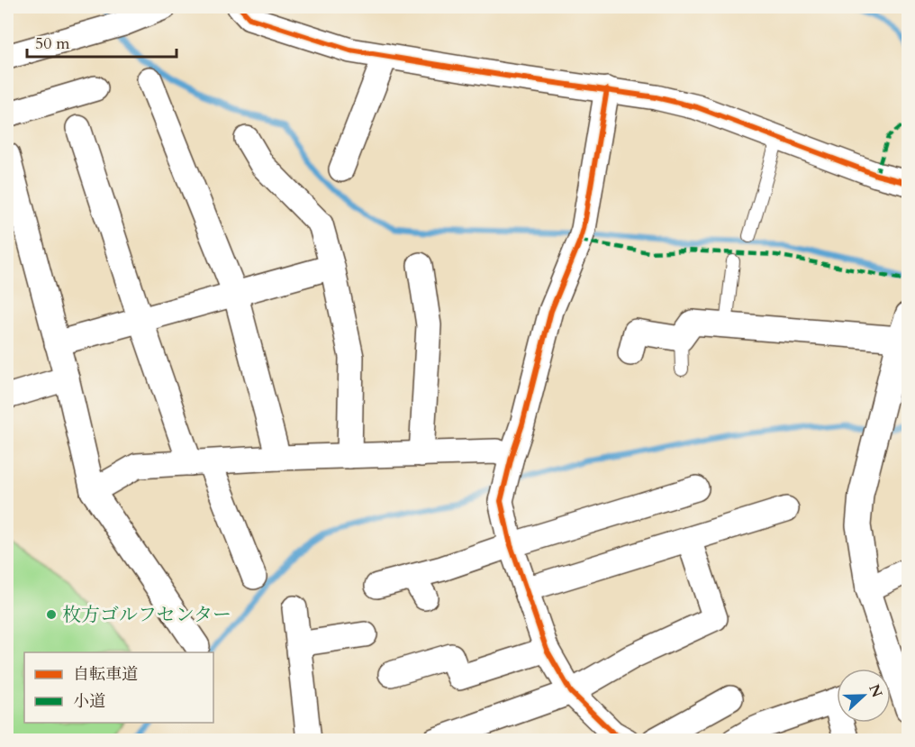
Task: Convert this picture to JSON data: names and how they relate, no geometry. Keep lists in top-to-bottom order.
{
  "places": ["枚方ゴルフセンター"],
  "legend": ["自転車道", "小道"],
  "scale_bar": "50 m",
  "north": "right"
}
